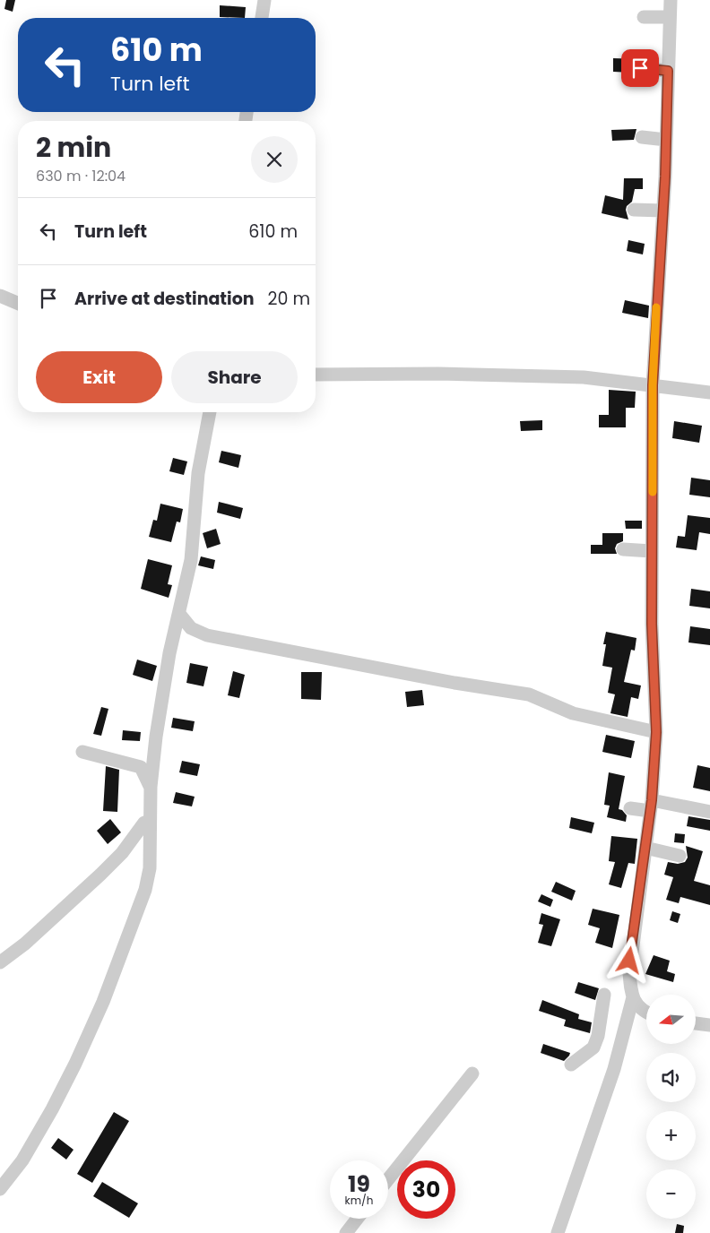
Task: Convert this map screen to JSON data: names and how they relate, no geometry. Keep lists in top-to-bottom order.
{
  "north": "left",
  "page": {
    "turn": ["610 m", "Turn left"],
    "heading": ["2 min", "630 m · 12:04"],
    "list": [
      {
        "name": "Turn left",
        "value": "610 m"
      },
      {
        "name": "Arrive at destination",
        "value": "20 m"
      }
    ],
    "buttons": ["Exit", "Share"],
    "map_buttons": ["+", "−"],
    "speed": "19 km/h",
    "limit": "30"
  }
}
